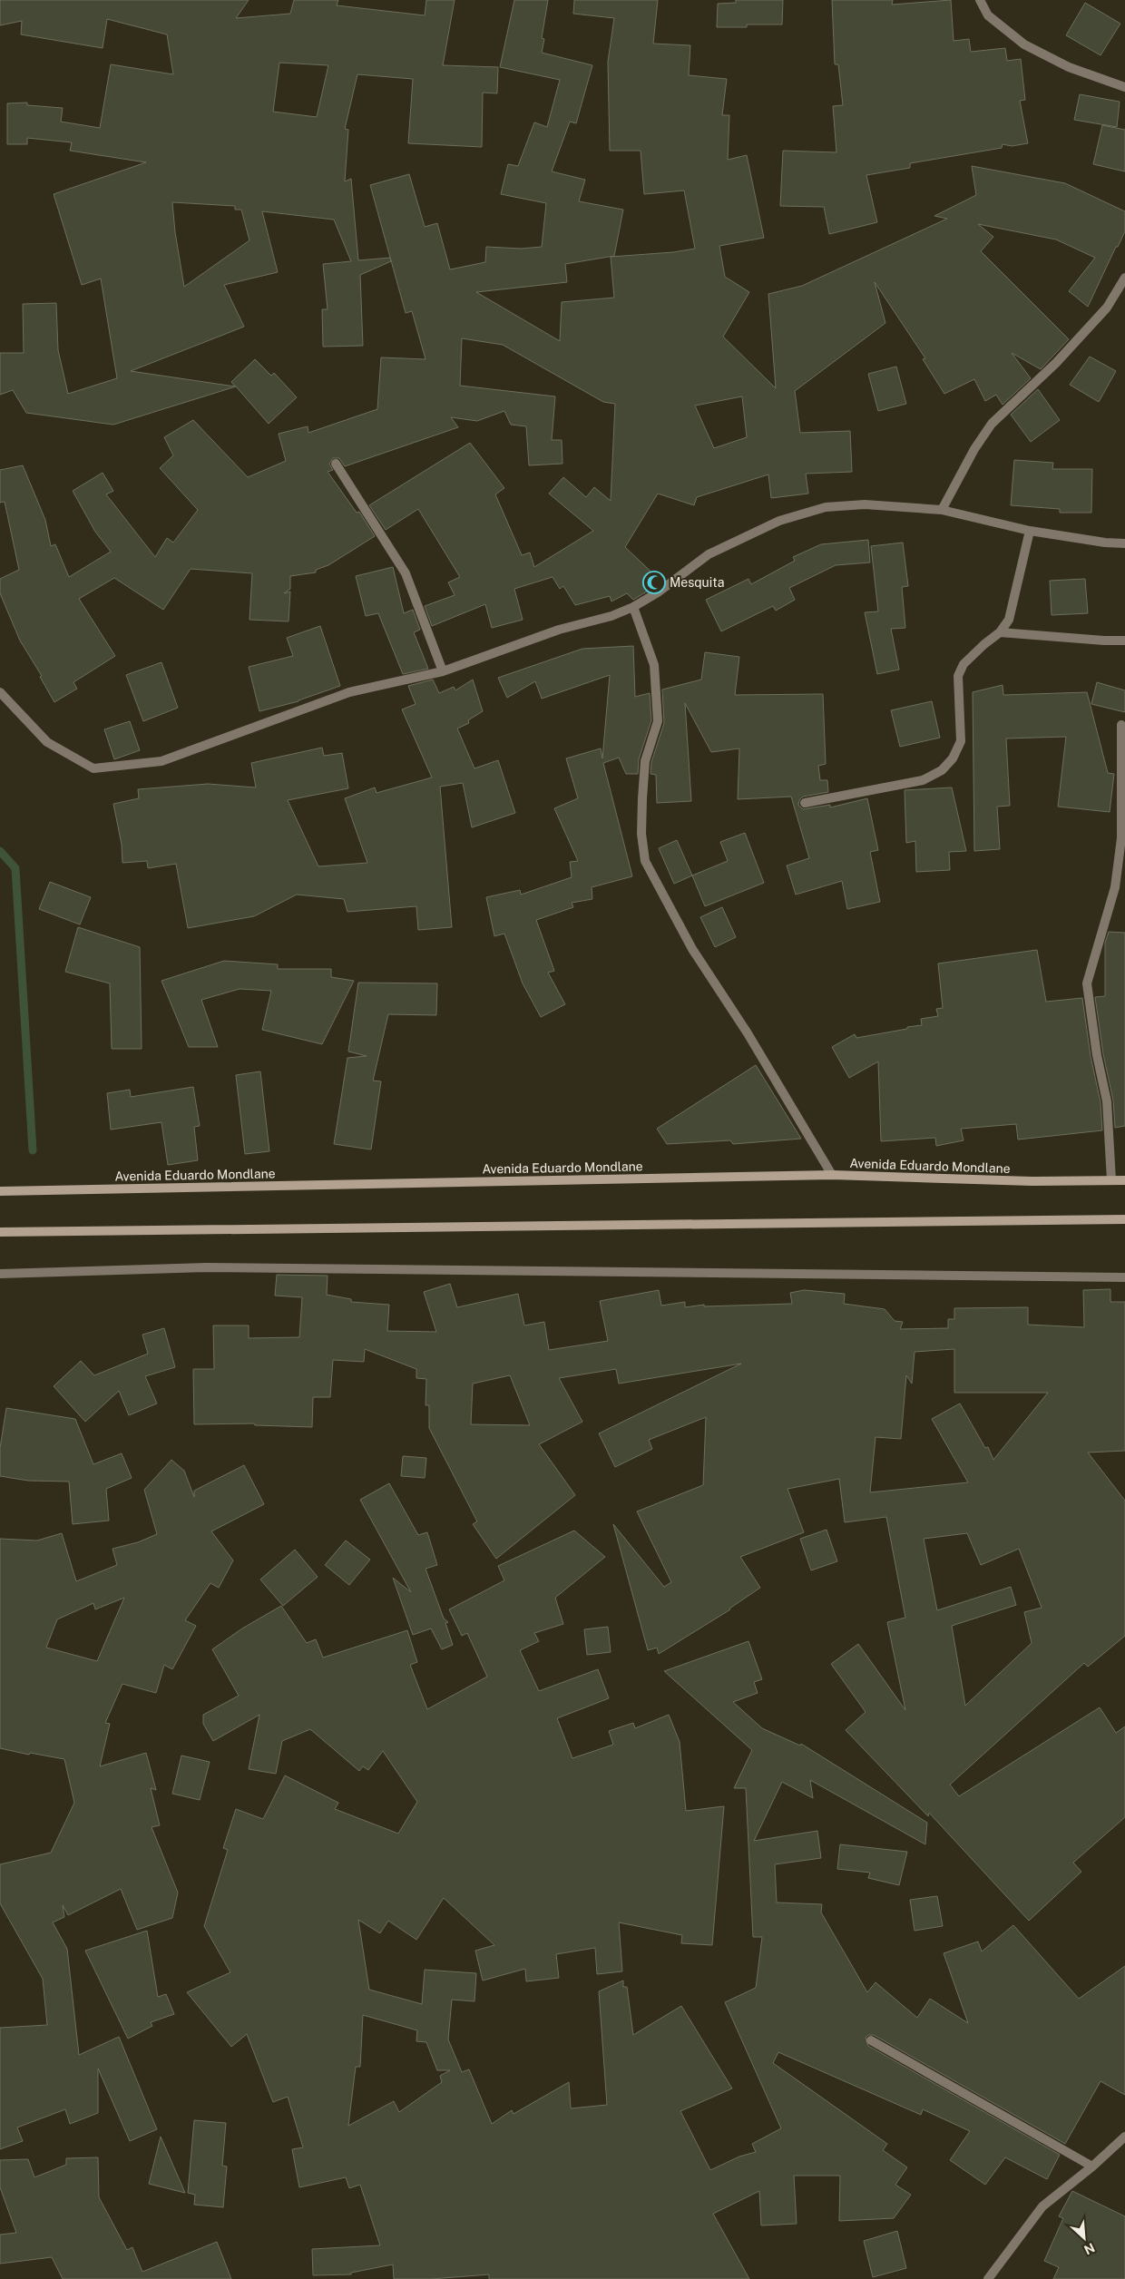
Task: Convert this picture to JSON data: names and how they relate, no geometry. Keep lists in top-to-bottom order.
{
  "streets": {
    "main road": ["Avenida Eduardo Mondlane"]
  },
  "places": {
    "mosque": ["Mesquita"]
  },
  "north": "bottom right"
}
